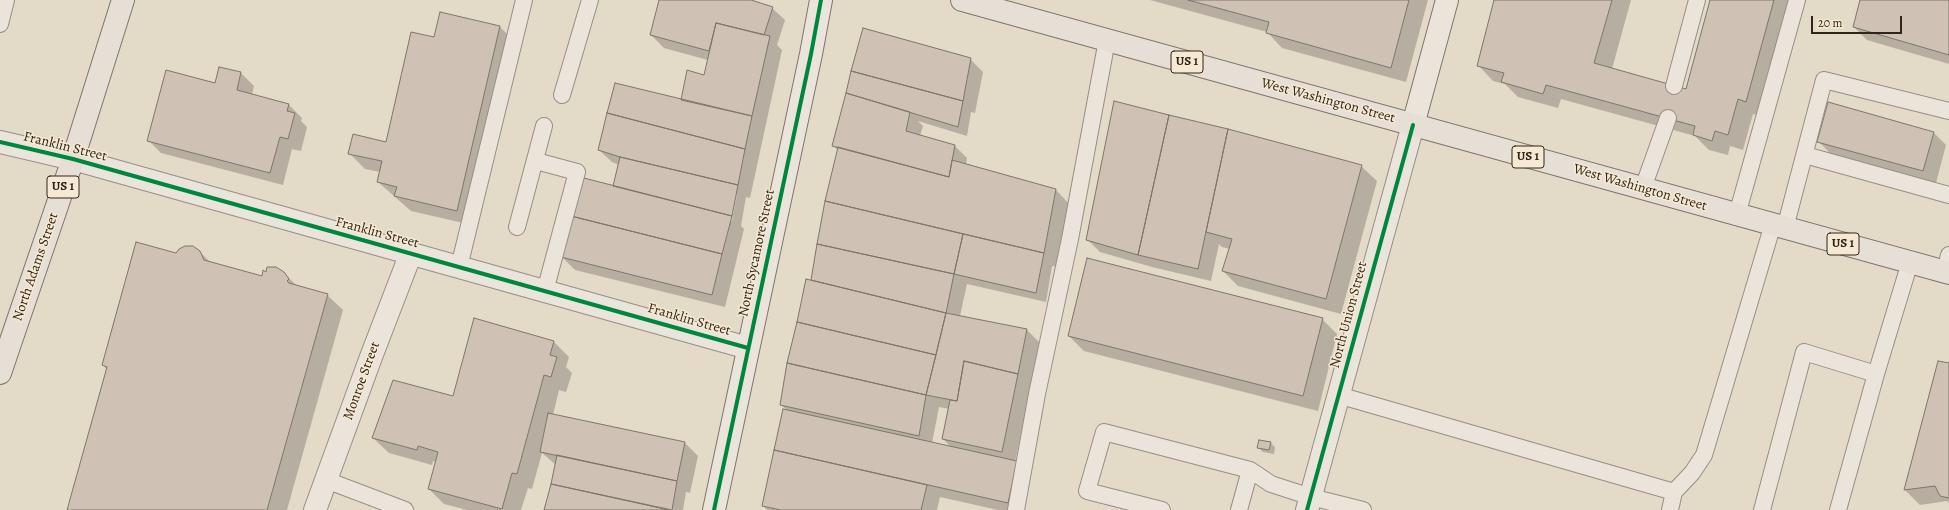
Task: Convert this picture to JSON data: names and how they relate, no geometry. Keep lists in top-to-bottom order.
{
  "streets": {
    "main road": ["US 1", "West Washington Street", "North Adams Street"],
    "street": [
      "Franklin Street",
      "North Sycamore Street",
      "North Union Street",
      "Monroe Street"
    ]
  },
  "crossings": [
    ["West Washington Street", "North Union Street"],
    ["Franklin Street", "North Sycamore Street"],
    ["Franklin Street", "North Adams Street"],
    ["Franklin Street", "Monroe Street"]
  ],
  "scale_bar": "20 m"
}
